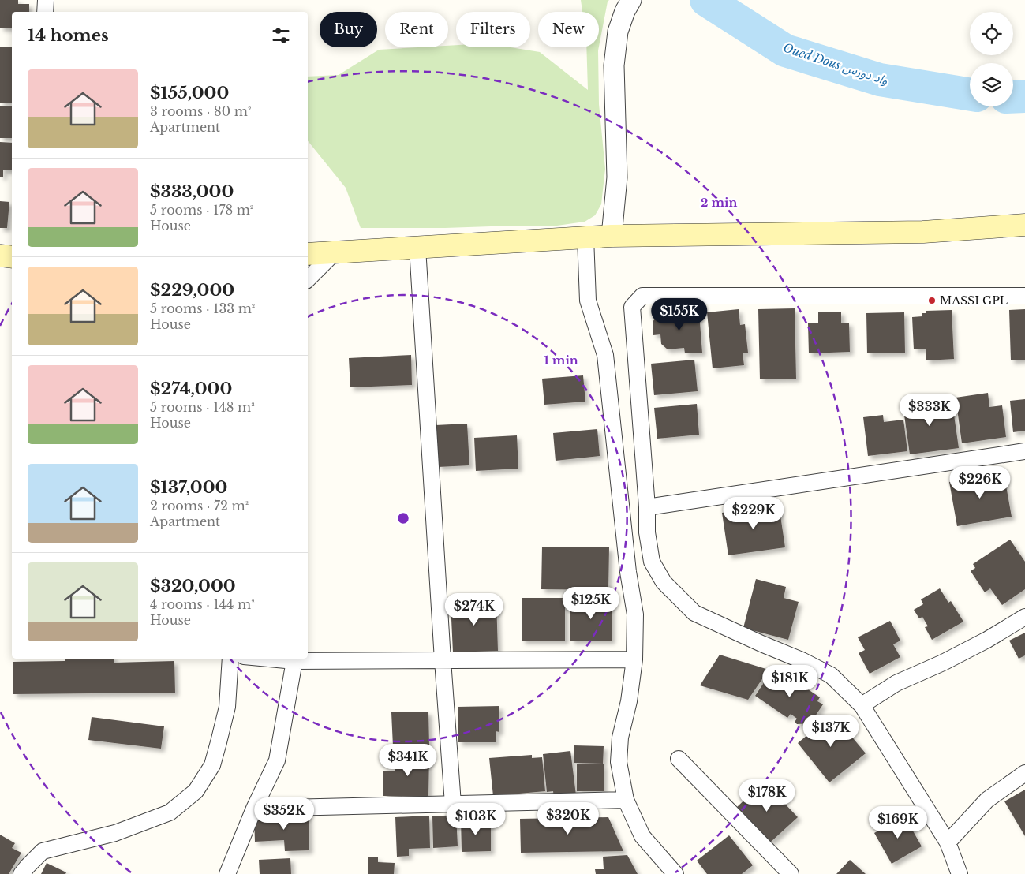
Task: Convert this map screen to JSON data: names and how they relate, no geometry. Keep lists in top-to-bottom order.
{
  "water": ["Oued Dous واد دورس"],
  "places": ["MASSI GPL"],
  "page": {
    "chip": [
      "Buy",
      "Rent",
      "Filters",
      "New"
    ],
    "heading": "14 homes",
    "list": [
      {
        "name": "$155,000",
        "note": "3 rooms · 80 m² · Apartment"
      },
      {
        "name": "$333,000",
        "note": "5 rooms · 178 m² · House"
      },
      {
        "name": "$229,000",
        "note": "5 rooms · 133 m² · House"
      },
      {
        "name": "$274,000",
        "note": "5 rooms · 148 m² · House"
      },
      {
        "name": "$137,000",
        "note": "2 rooms · 72 m² · Apartment"
      },
      {
        "name": "$320,000",
        "note": "4 rooms · 144 m² · House"
      }
    ],
    "price": [
      "$155K",
      "$333K",
      "$226K",
      "$229K",
      "$125K",
      "$274K",
      "$181K",
      "$137K",
      "$341K",
      "$178K",
      "$352K",
      "$320K",
      "$103K",
      "$169K"
    ]
  },
  "rings": ["2 min", "1 min"]
}
